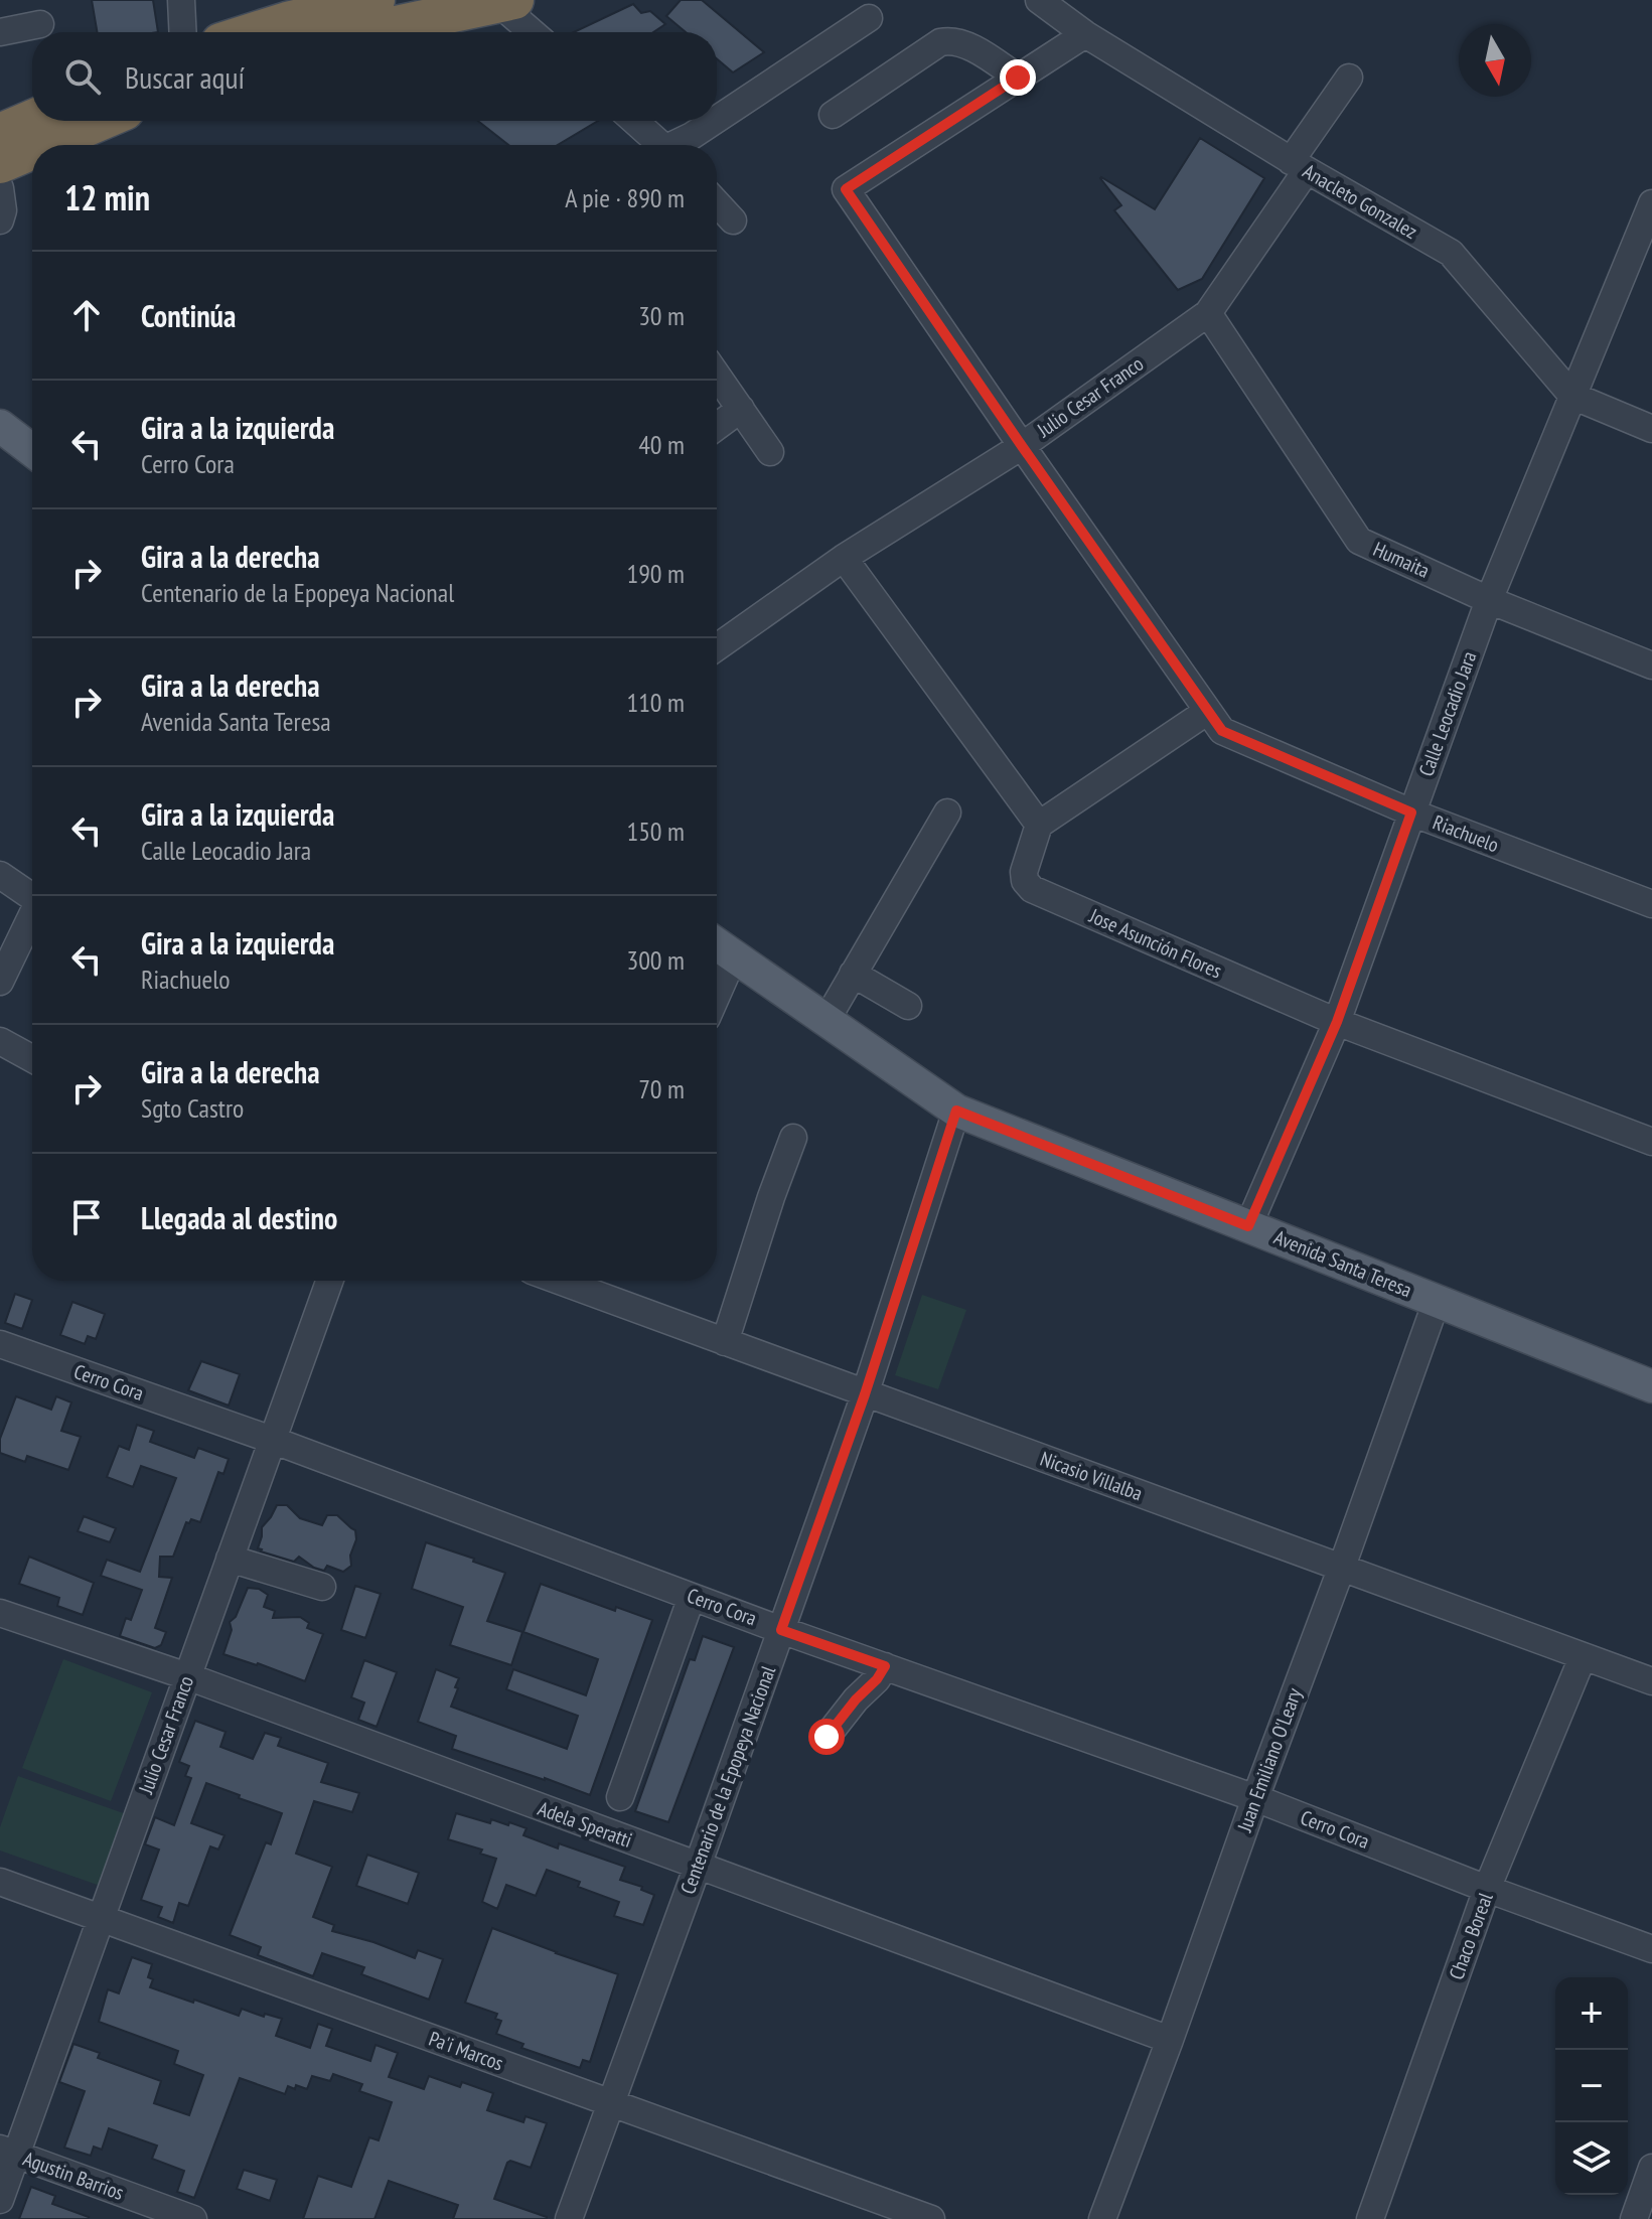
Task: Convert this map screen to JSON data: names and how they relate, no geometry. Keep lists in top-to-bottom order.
{
  "streets": {
    "main road": ["Avenida Santa Teresa"],
    "street": [
      "Anacleto Gonzalez",
      "Julio Cesar Franco",
      "Humaita",
      "Calle Leocadio Jara",
      "Riachuelo",
      "Jose Asunción Flores",
      "Cerro Cora",
      "Nicasio Villalba",
      "Juan Emiliano O'Leary",
      "Centenario de la Epopeya Nacional",
      "Adela Speratti",
      "Chaco Boreal",
      "Pa'i Marcos",
      "Agustin Barrios"
    ]
  },
  "crossings": [
    ["Anacleto Gonzalez", "Julio Cesar Franco"],
    ["Anacleto Gonzalez", "Calle Leocadio Jara"],
    ["Julio Cesar Franco", "Humaita"],
    ["Julio Cesar Franco", "Riachuelo"],
    ["Julio Cesar Franco", "Cerro Cora"],
    ["Julio Cesar Franco", "Adela Speratti"],
    ["Julio Cesar Franco", "Pa'i Marcos"],
    ["Julio Cesar Franco", "Agustin Barrios"],
    ["Humaita", "Calle Leocadio Jara"],
    ["Calle Leocadio Jara", "Riachuelo"],
    ["Calle Leocadio Jara", "Jose Asunción Flores"],
    ["Calle Leocadio Jara", "Avenida Santa Teresa"],
    ["Avenida Santa Teresa", "Juan Emiliano O'Leary"],
    ["Avenida Santa Teresa", "Centenario de la Epopeya Nacional"],
    ["Cerro Cora", "Juan Emiliano O'Leary"],
    ["Cerro Cora", "Centenario de la Epopeya Nacional"],
    ["Cerro Cora", "Chaco Boreal"],
    ["Nicasio Villalba", "Juan Emiliano O'Leary"],
    ["Nicasio Villalba", "Centenario de la Epopeya Nacional"],
    ["Nicasio Villalba", "Chaco Boreal"],
    ["Juan Emiliano O'Leary", "Adela Speratti"],
    ["Centenario de la Epopeya Nacional", "Adela Speratti"],
    ["Centenario de la Epopeya Nacional", "Pa'i Marcos"]
  ],
  "north": "bottom",
  "page": {
    "search": "Buscar aquí",
    "heading": ["12 min", "A pie · 890 m"],
    "list": [
      ["Continúa", "30 m"],
      ["Gira a la izquierda", "Cerro Cora", "40 m"],
      ["Gira a la derecha", "Centenario de la Epopeya Nacional", "190 m"],
      ["Gira a la derecha", "Avenida Santa Teresa", "110 m"],
      ["Gira a la izquierda", "Calle Leocadio Jara", "150 m"],
      ["Gira a la izquierda", "Riachuelo", "300 m"],
      ["Gira a la derecha", "Sgto Castro", "70 m"],
      "Llegada al destino"
    ],
    "map_buttons": ["+", "−"]
  }
}
